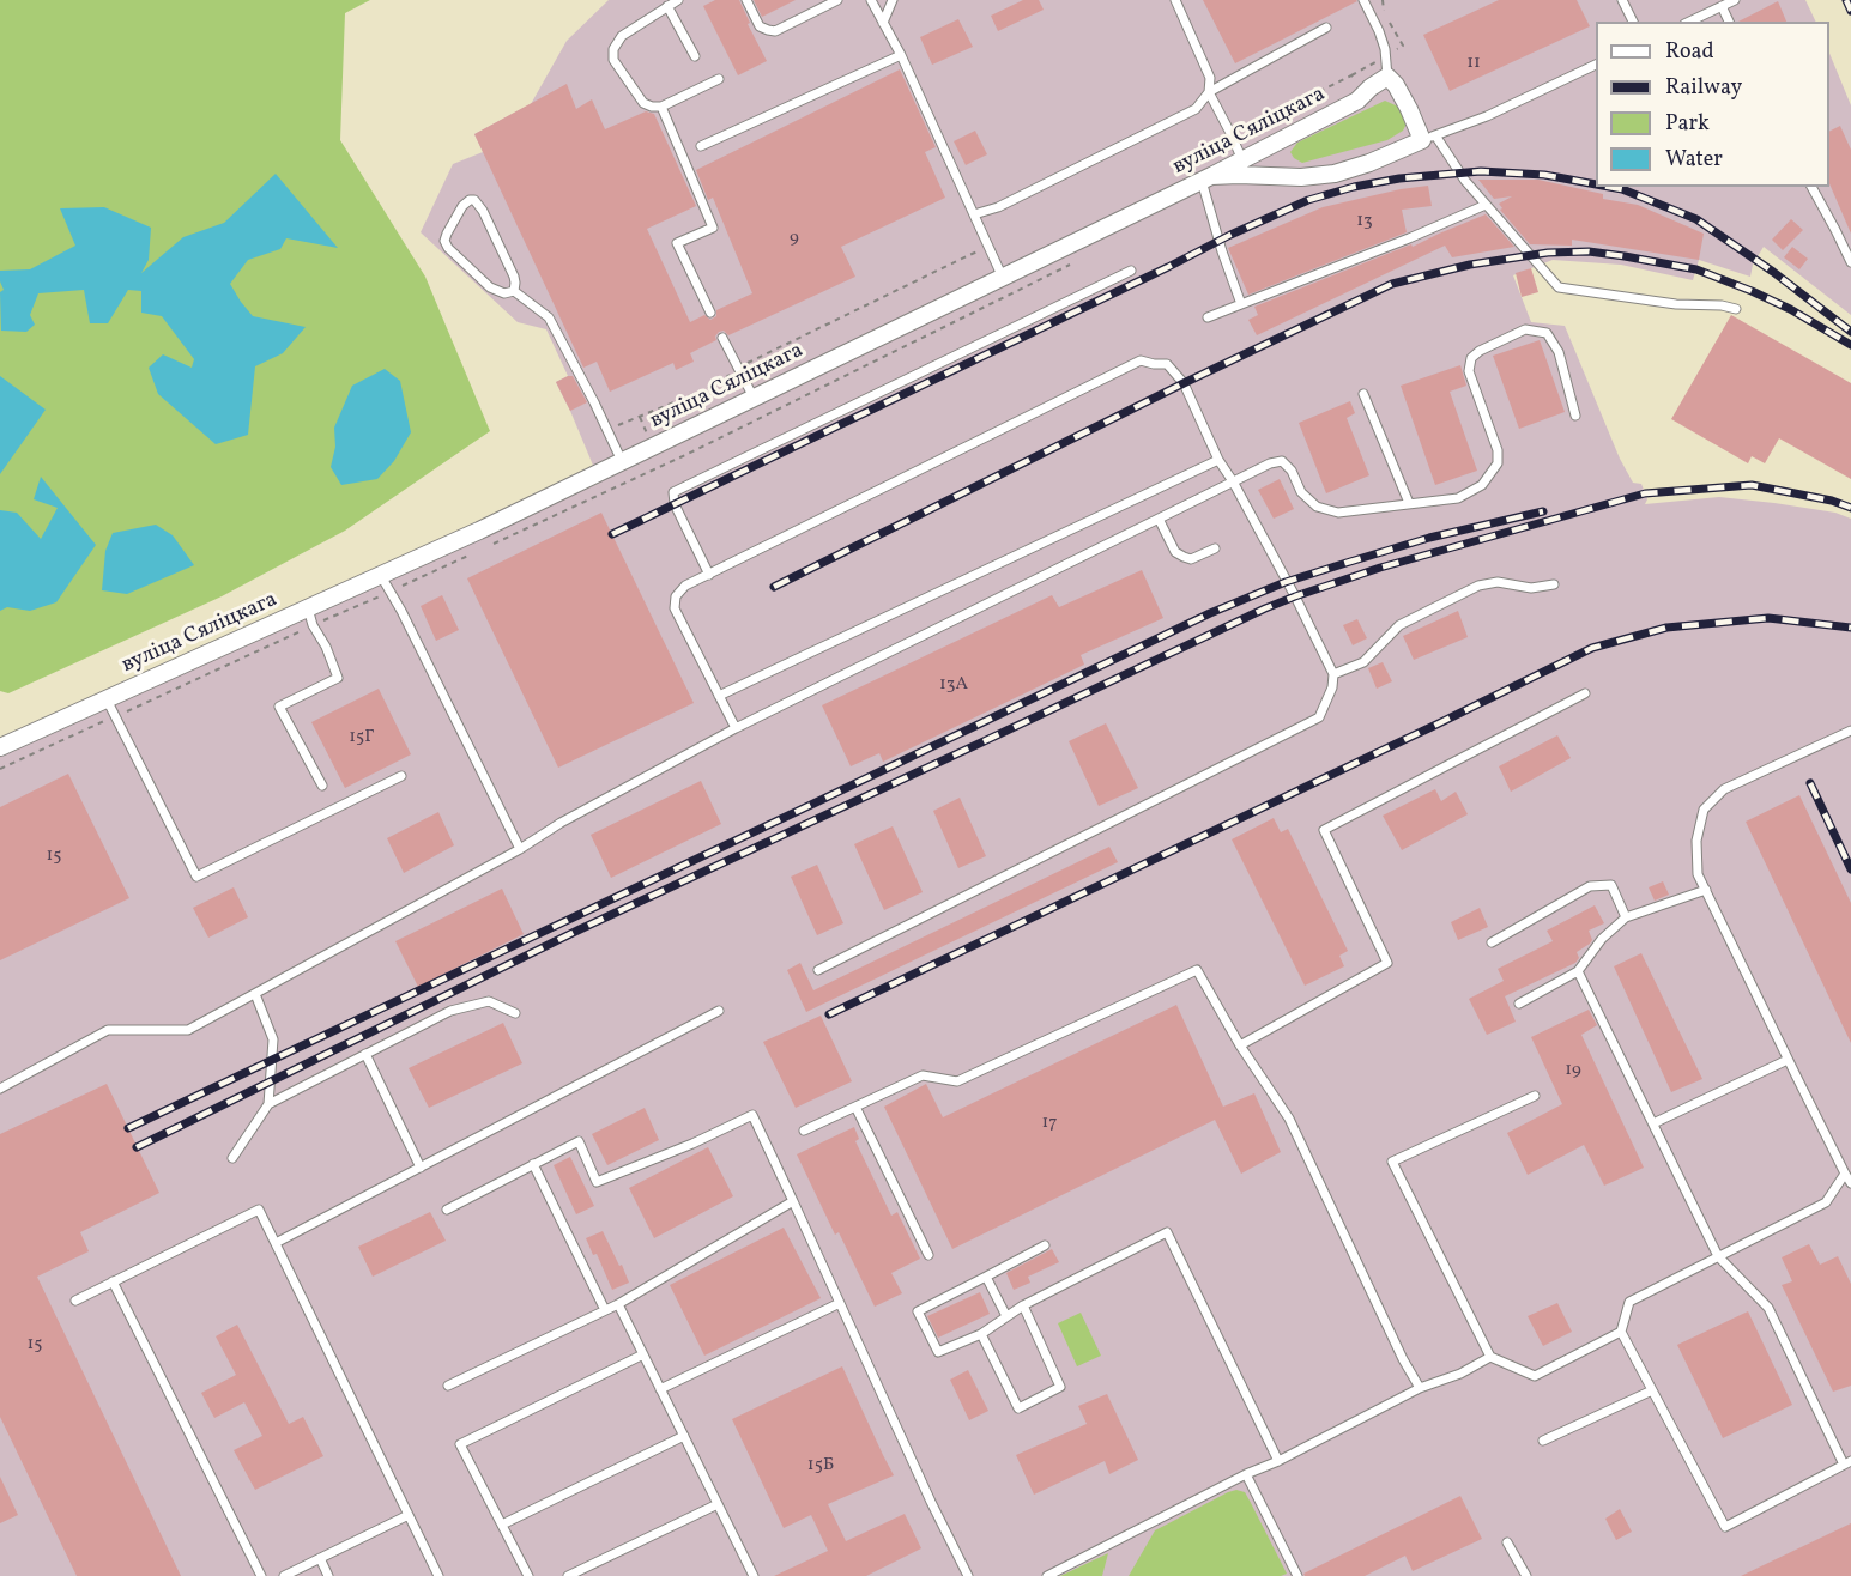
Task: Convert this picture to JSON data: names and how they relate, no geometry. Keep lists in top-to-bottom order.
{
  "streets": {
    "street": ["вуліца Сяліцкага"]
  },
  "house_numbers": [
    "11",
    "13",
    "9",
    "13А",
    "15Г",
    "15",
    "19",
    "17",
    "15",
    "15Б"
  ],
  "legend": [
    "Road",
    "Railway",
    "Park",
    "Water"
  ]
}
